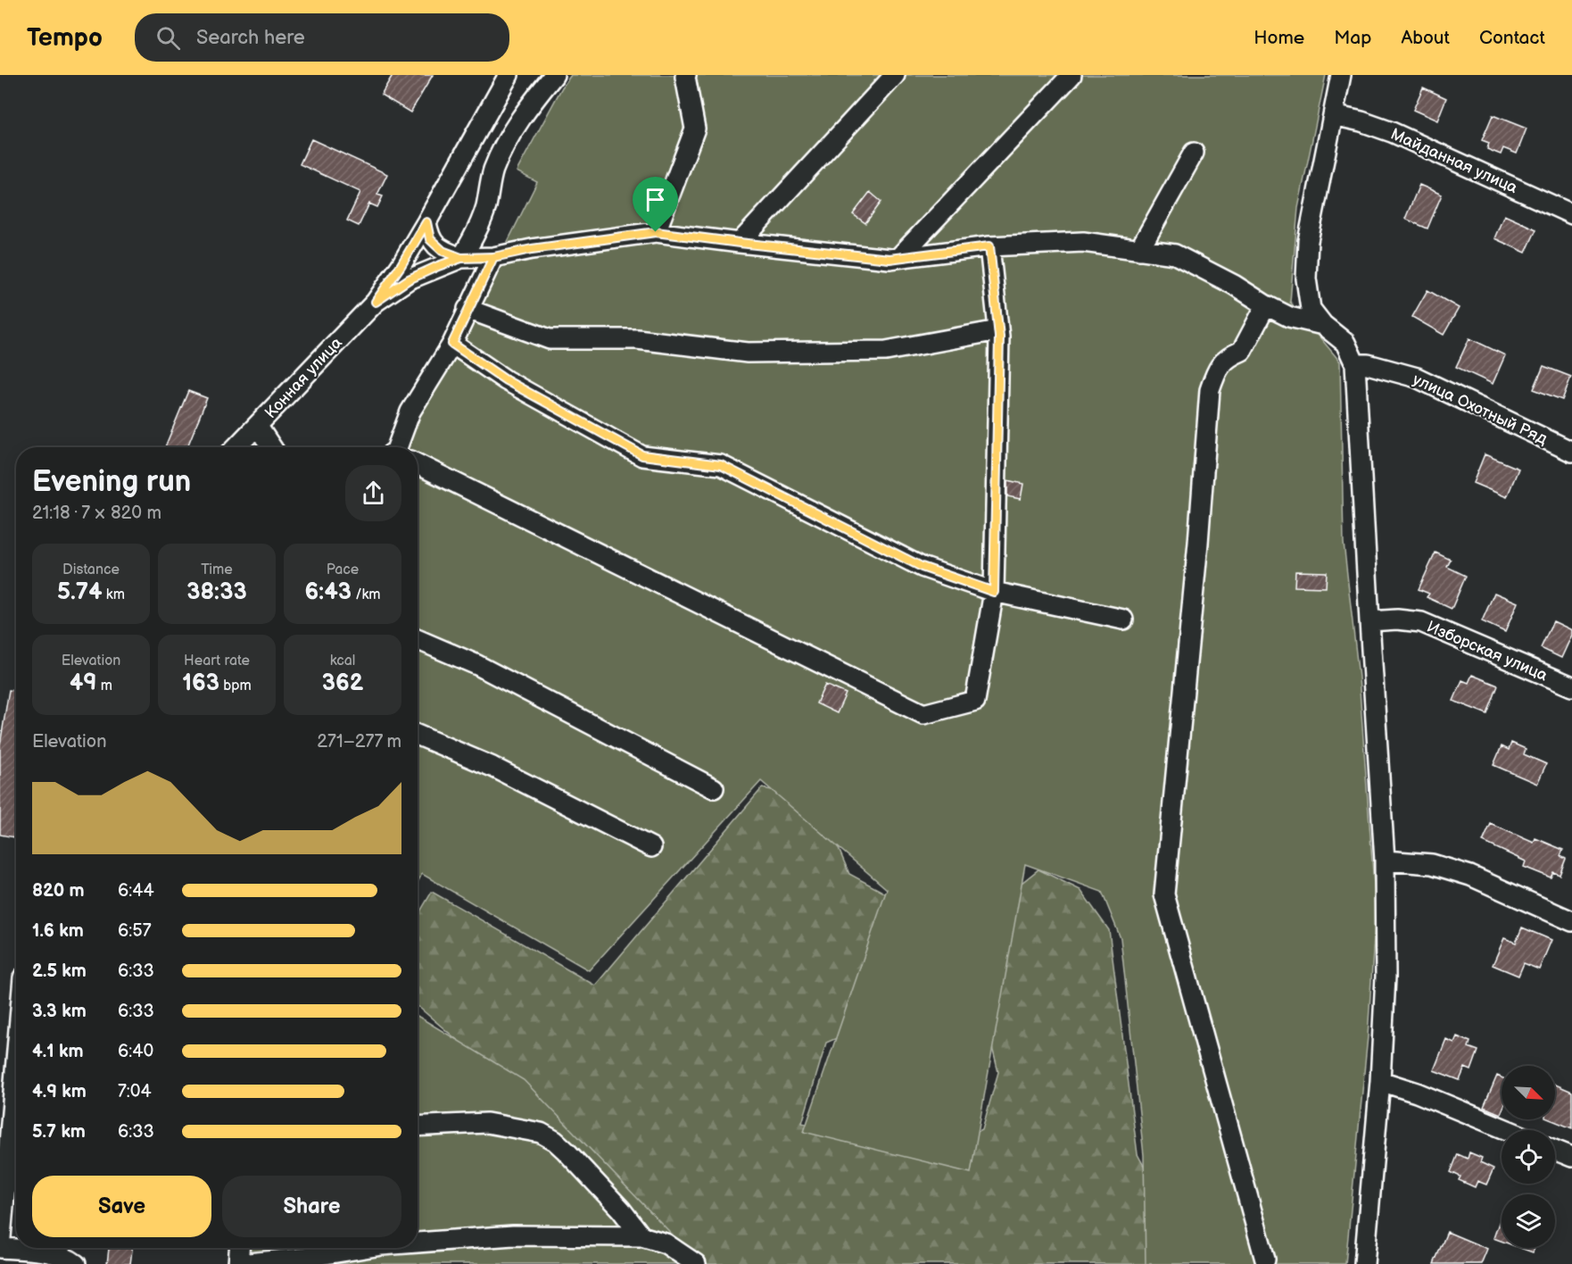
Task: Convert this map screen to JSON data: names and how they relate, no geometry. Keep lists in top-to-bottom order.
{
  "streets": {
    "street": [
      "Майданная улица",
      "Конная улица",
      "улица Охотный Ряд",
      "Изборская улица"
    ]
  },
  "north": "bottom right",
  "page": {
    "header": "Tempo",
    "search": "Search here",
    "nav": [
      "Home",
      "Map",
      "About",
      "Contact"
    ],
    "heading": ["Evening run", "21:18 · 7 × 820 m"],
    "stats": [
      ["Distance", "5.74 km"],
      ["Time", "38:33"],
      ["Pace", "6:43 /km"],
      ["Elevation", "49 m"],
      ["Heart rate", "163 bpm"],
      ["kcal", "362"]
    ],
    "chart": ["Elevation", "271–277 m"],
    "list": [
      {
        "name": "820 m",
        "note": "6:44"
      },
      {
        "name": "1.6 km",
        "note": "6:57"
      },
      {
        "name": "2.5 km",
        "note": "6:33"
      },
      {
        "name": "3.3 km",
        "note": "6:33"
      },
      {
        "name": "4.1 km",
        "note": "6:40"
      },
      {
        "name": "4.9 km",
        "note": "7:04"
      },
      {
        "name": "5.7 km",
        "note": "6:33"
      }
    ],
    "buttons": ["Save", "Share"]
  }
}
